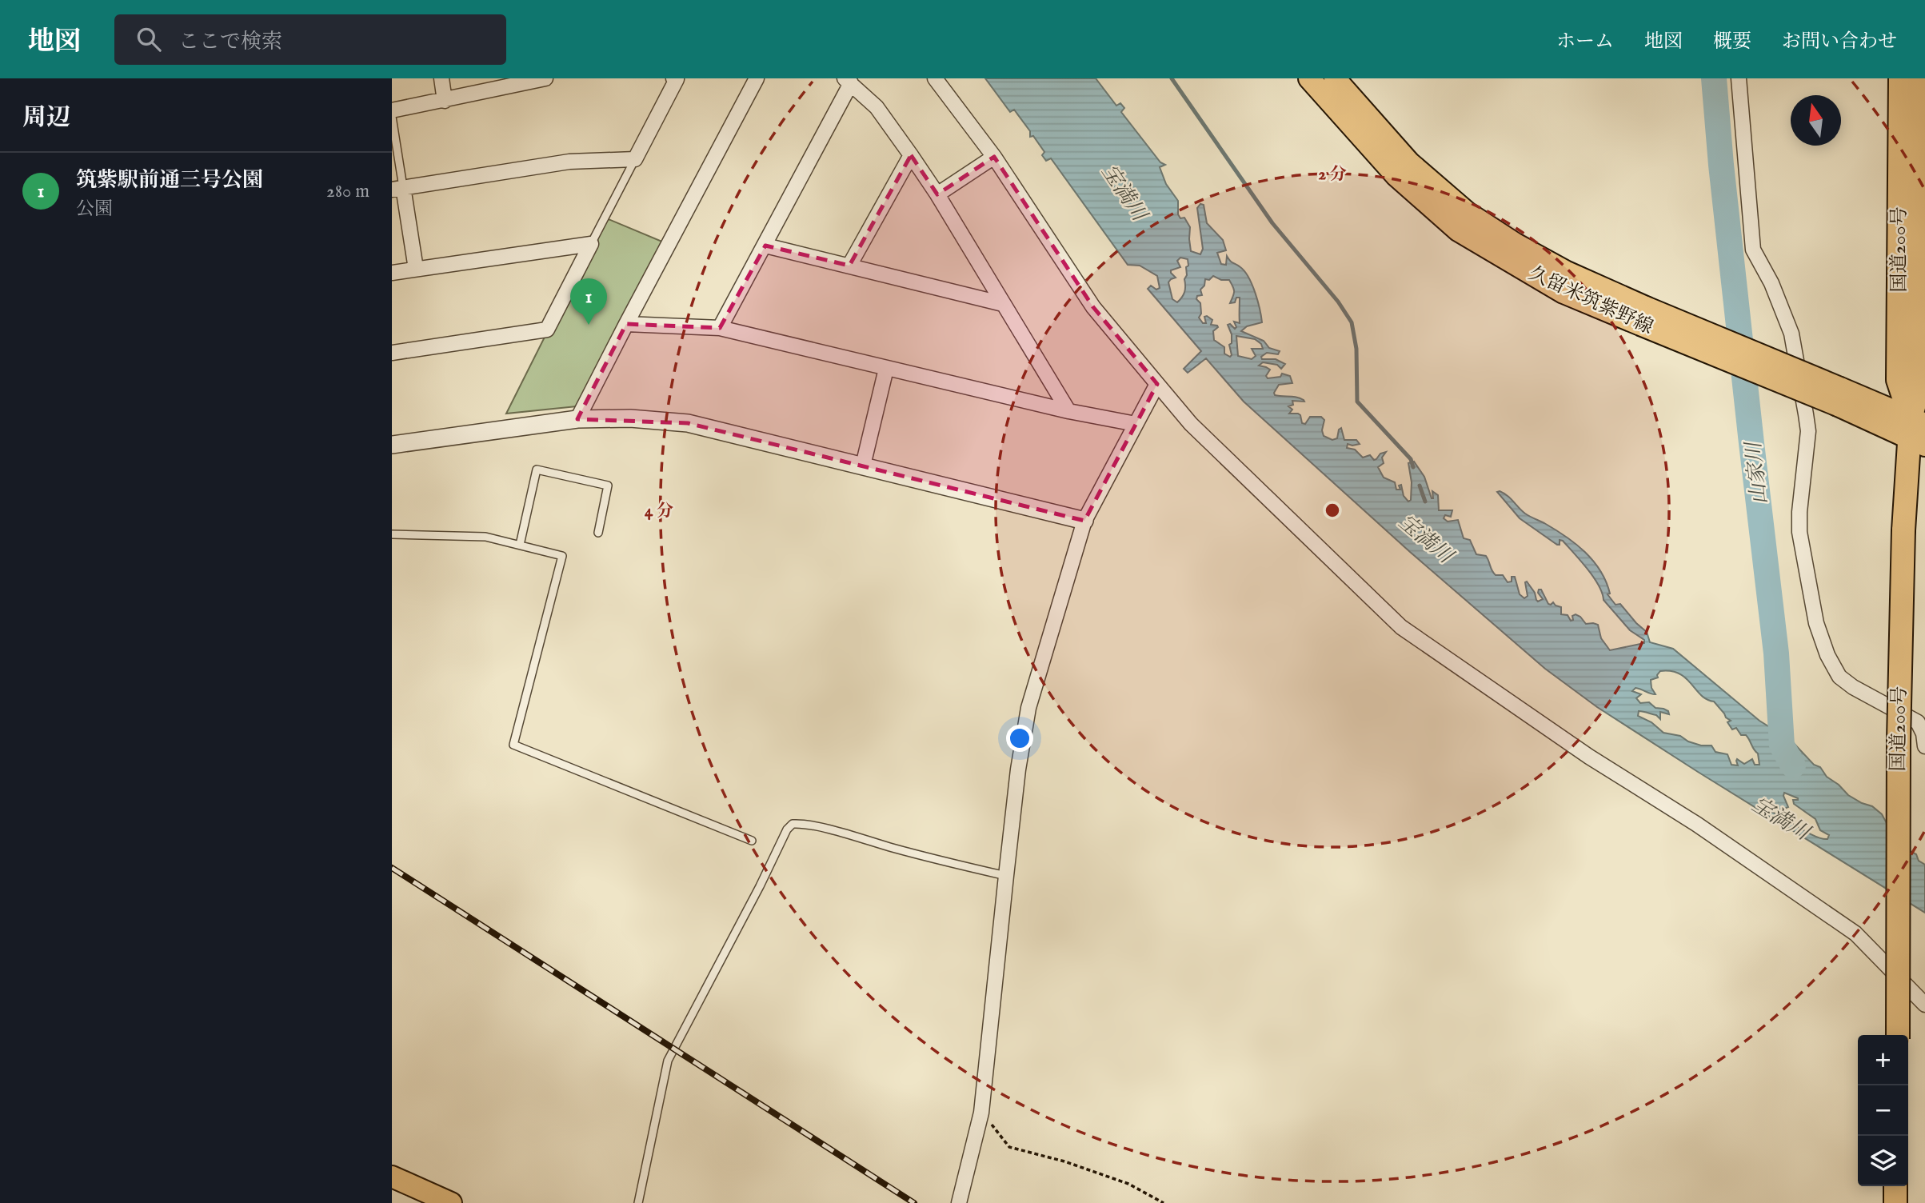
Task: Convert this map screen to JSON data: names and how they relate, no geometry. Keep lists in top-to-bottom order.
{
  "streets": {
    "highway": ["国道200号"],
    "main road": ["久留米筑紫野線"]
  },
  "crossings": [
    ["国道200号", "久留米筑紫野線"]
  ],
  "water": ["宝満川", "山家川"],
  "north": "top",
  "page": {
    "header": "地図",
    "search": "ここで検索",
    "nav": [
      "ホーム",
      "地図",
      "概要",
      "お問い合わせ"
    ],
    "heading": "周辺",
    "list": [
      {
        "mark": "1",
        "name": "筑紫駅前通三号公園",
        "note": "公園",
        "value": "280 m"
      }
    ],
    "pins": "1",
    "map_buttons": ["+", "−"]
  },
  "rings": ["2 分", "4 分"]
}
